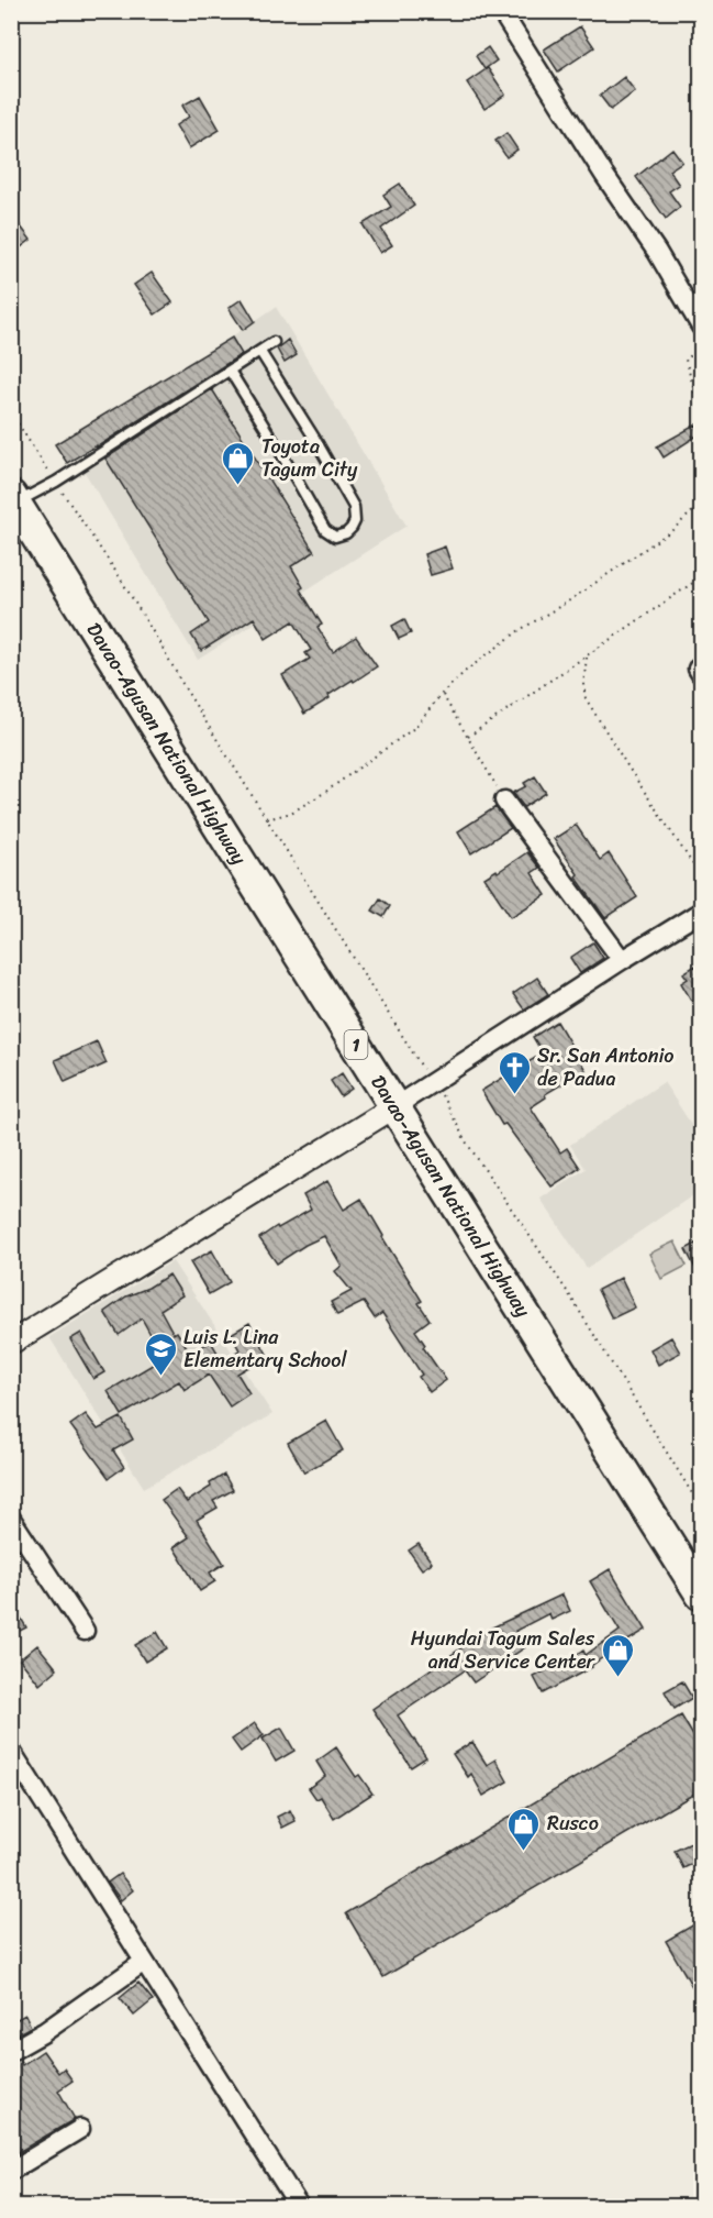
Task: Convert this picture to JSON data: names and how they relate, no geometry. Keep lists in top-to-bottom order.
{
  "streets": {
    "highway": ["Davao-Agusan National Highway", "1"]
  },
  "places": {
    "shop": ["Toyota Tagum City", "Hyundai Tagum Sales and Service Center", "Rusco"],
    "church": ["Sr. San Antonio de Padua"],
    "school or university": ["Luis L. Lina Elementary School"]
  }
}
